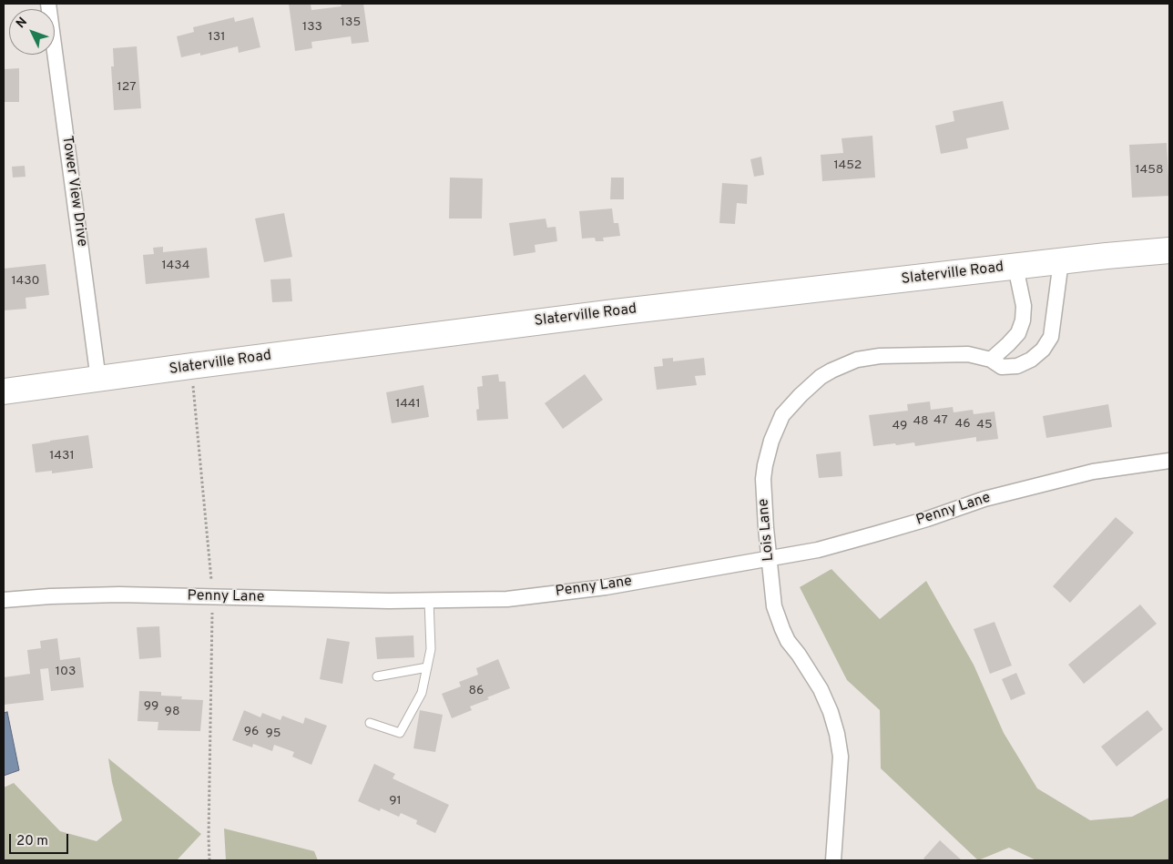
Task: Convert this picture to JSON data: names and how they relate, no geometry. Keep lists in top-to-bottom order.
{
  "streets": {
    "highway": ["Slaterville Road"],
    "street": ["Tower View Drive", "Penny Lane", "Lois Lane"]
  },
  "crossings": [
    ["Tower View Drive", "Slaterville Road"],
    ["Slaterville Road", "Lois Lane"],
    ["Penny Lane", "Lois Lane"]
  ],
  "house_numbers": [
    "135",
    "133",
    "131",
    "127",
    "1452",
    "1458",
    "1434",
    "1430",
    "1441",
    "47",
    "48",
    "46",
    "45",
    "49",
    "1431",
    "103",
    "86",
    "99",
    "98",
    "96",
    "95",
    "91"
  ],
  "scale_bar": "20 m",
  "north": "top left"
}
